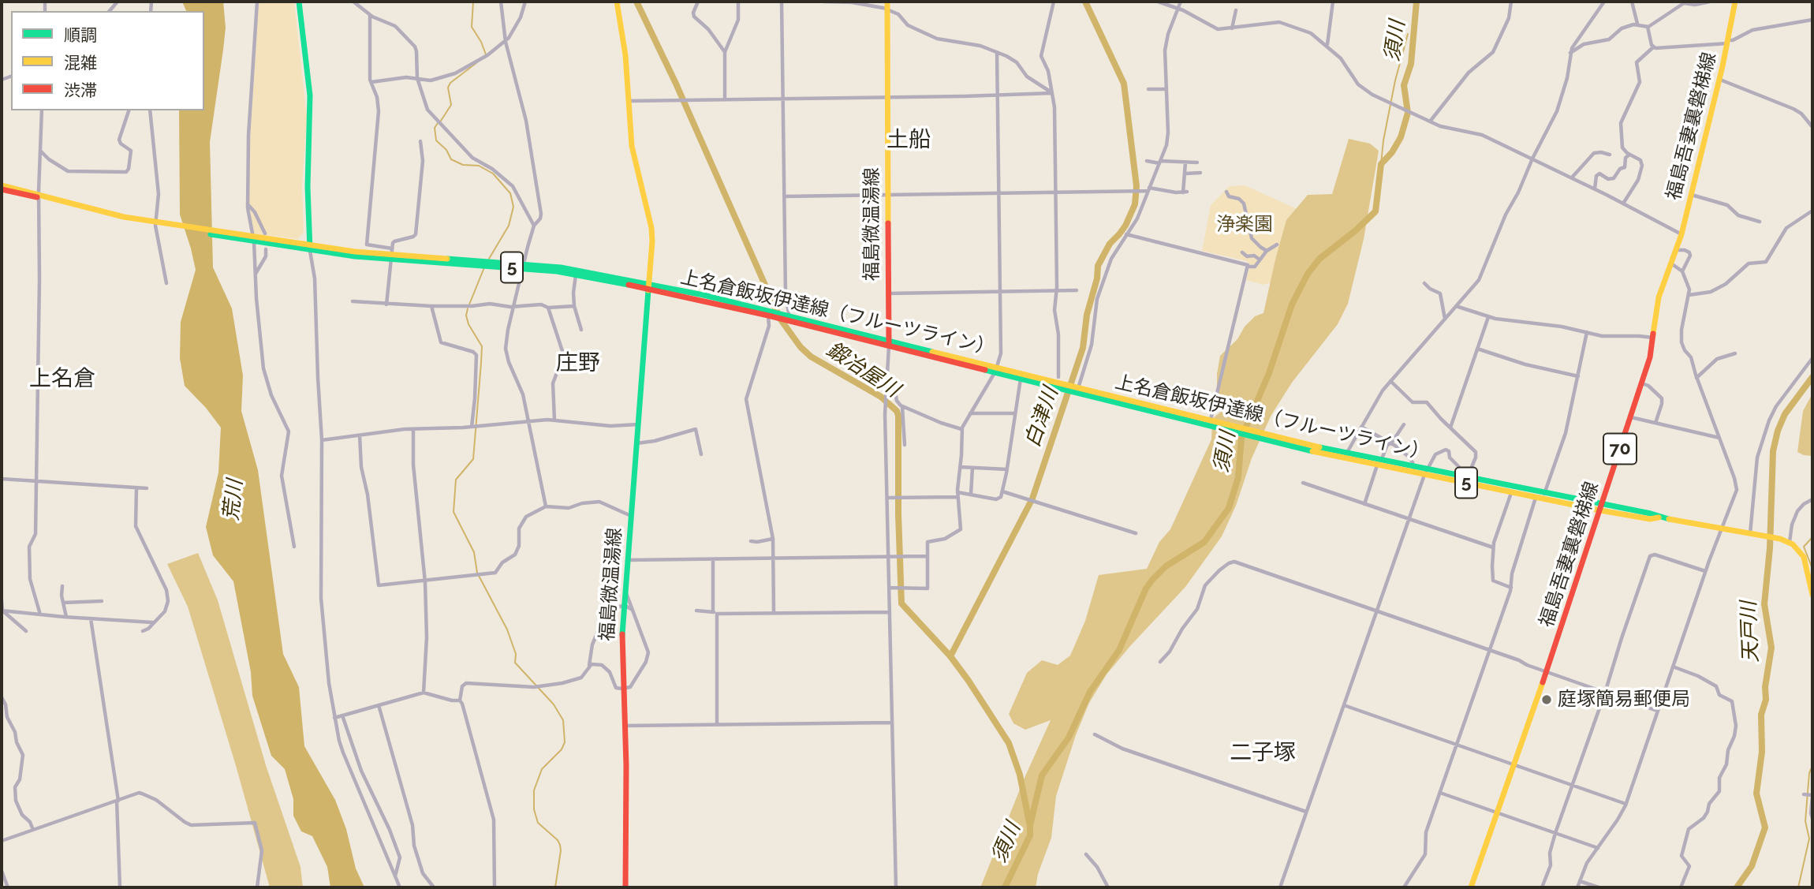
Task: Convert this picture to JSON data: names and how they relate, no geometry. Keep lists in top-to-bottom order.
{
  "streets": {
    "main road": [
      "福島吾妻裏磐梯線",
      "福島微温湯線",
      "5",
      "上名倉飯坂伊達線（フルーツライン）",
      "70"
    ]
  },
  "crossings": [
    ["福島吾妻裏磐梯線", "上名倉飯坂伊達線（フルーツライン）"],
    ["福島微温湯線", "上名倉飯坂伊達線（フルーツライン）"],
    ["5", "上名倉飯坂伊達線（フルーツライン）"]
  ],
  "districts": [
    "土船",
    "庄野",
    "上名倉",
    "二子塚"
  ],
  "water": [
    "須川",
    "鍛冶屋川",
    "白津川",
    "荒川",
    "天戸川"
  ],
  "parks": ["浄楽園"],
  "places": ["庭塚簡易郵便局"],
  "legend": ["順調", "混雑", "渋滞"]
}
